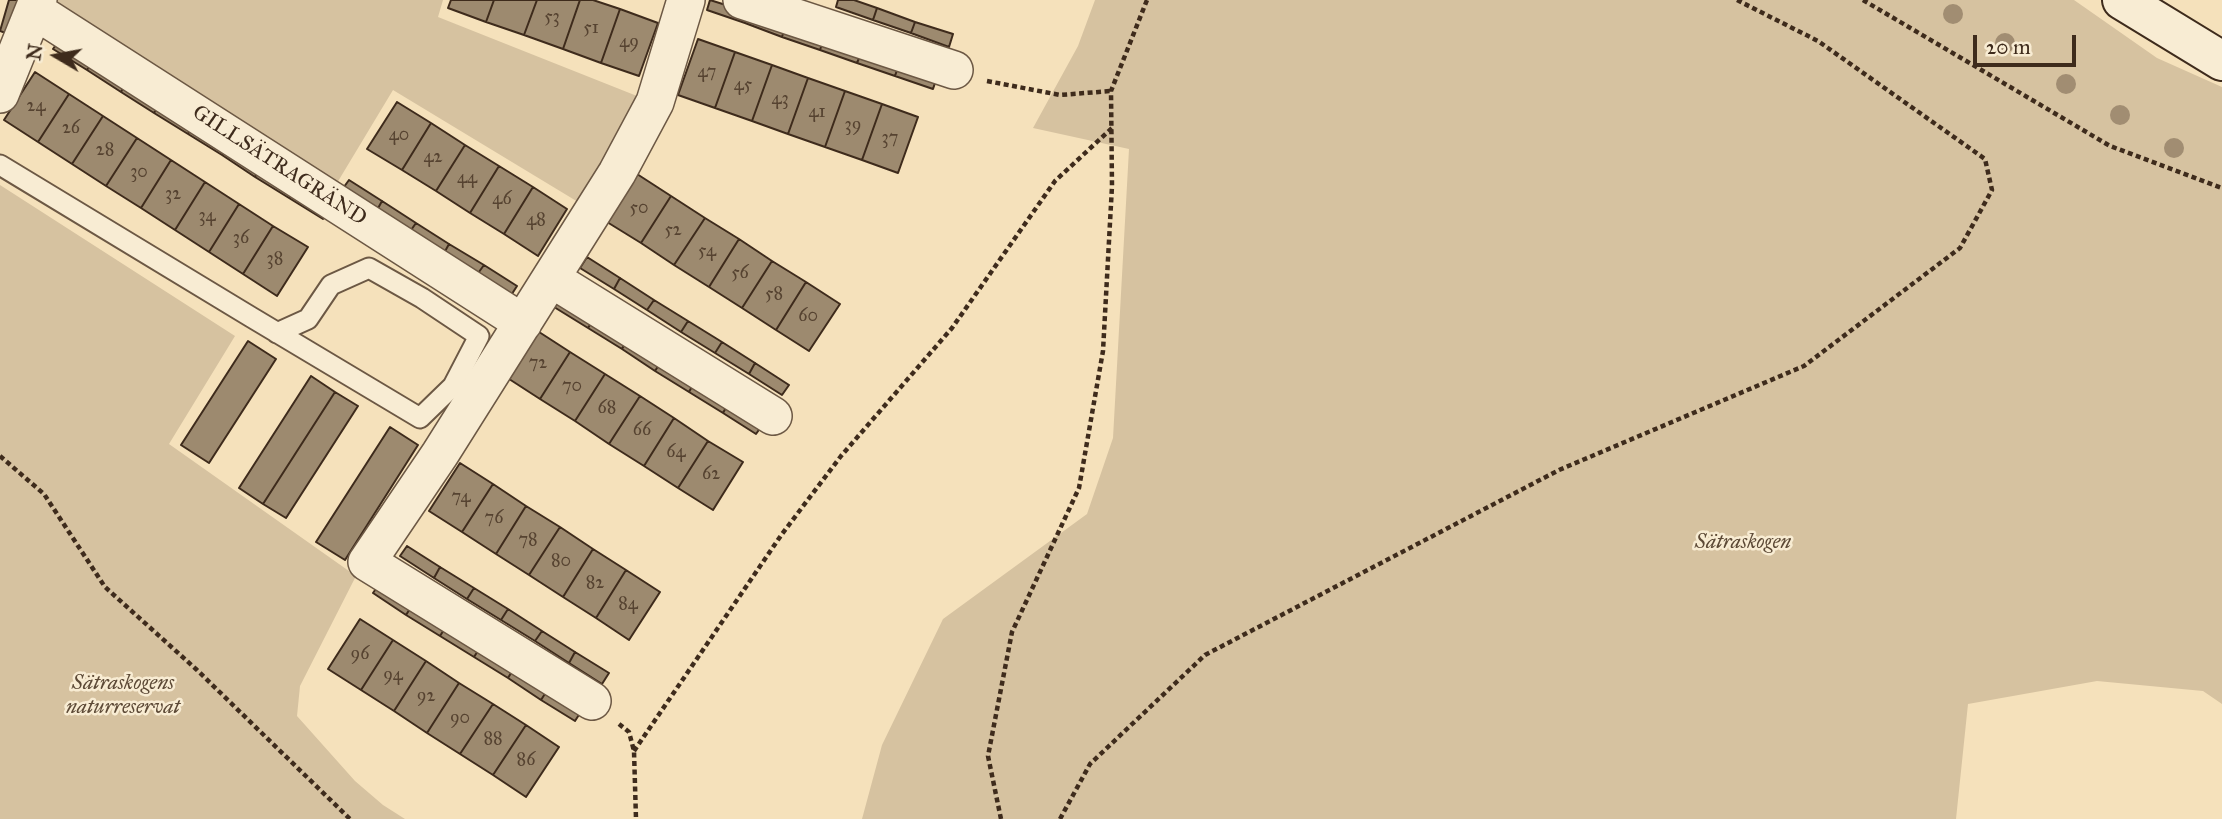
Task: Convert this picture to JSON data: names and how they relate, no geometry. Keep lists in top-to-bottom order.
{
  "streets": {
    "street": ["GILLSÄTRAGRÄND"]
  },
  "parks": ["Sätraskogen", "Sätraskogens naturreservat"],
  "house_numbers": [
    "53",
    "51",
    "49",
    "47",
    "45",
    "43",
    "24",
    "41",
    "39",
    "26",
    "40",
    "37",
    "28",
    "42",
    "30",
    "44",
    "32",
    "46",
    "50",
    "34",
    "48",
    "52",
    "36",
    "54",
    "38",
    "56",
    "58",
    "60",
    "72",
    "70",
    "68",
    "66",
    "64",
    "62",
    "74",
    "76",
    "78",
    "80",
    "82",
    "84",
    "96",
    "94",
    "92",
    "90",
    "88",
    "86"
  ],
  "scale_bar": "20 m",
  "north": "left"
}
